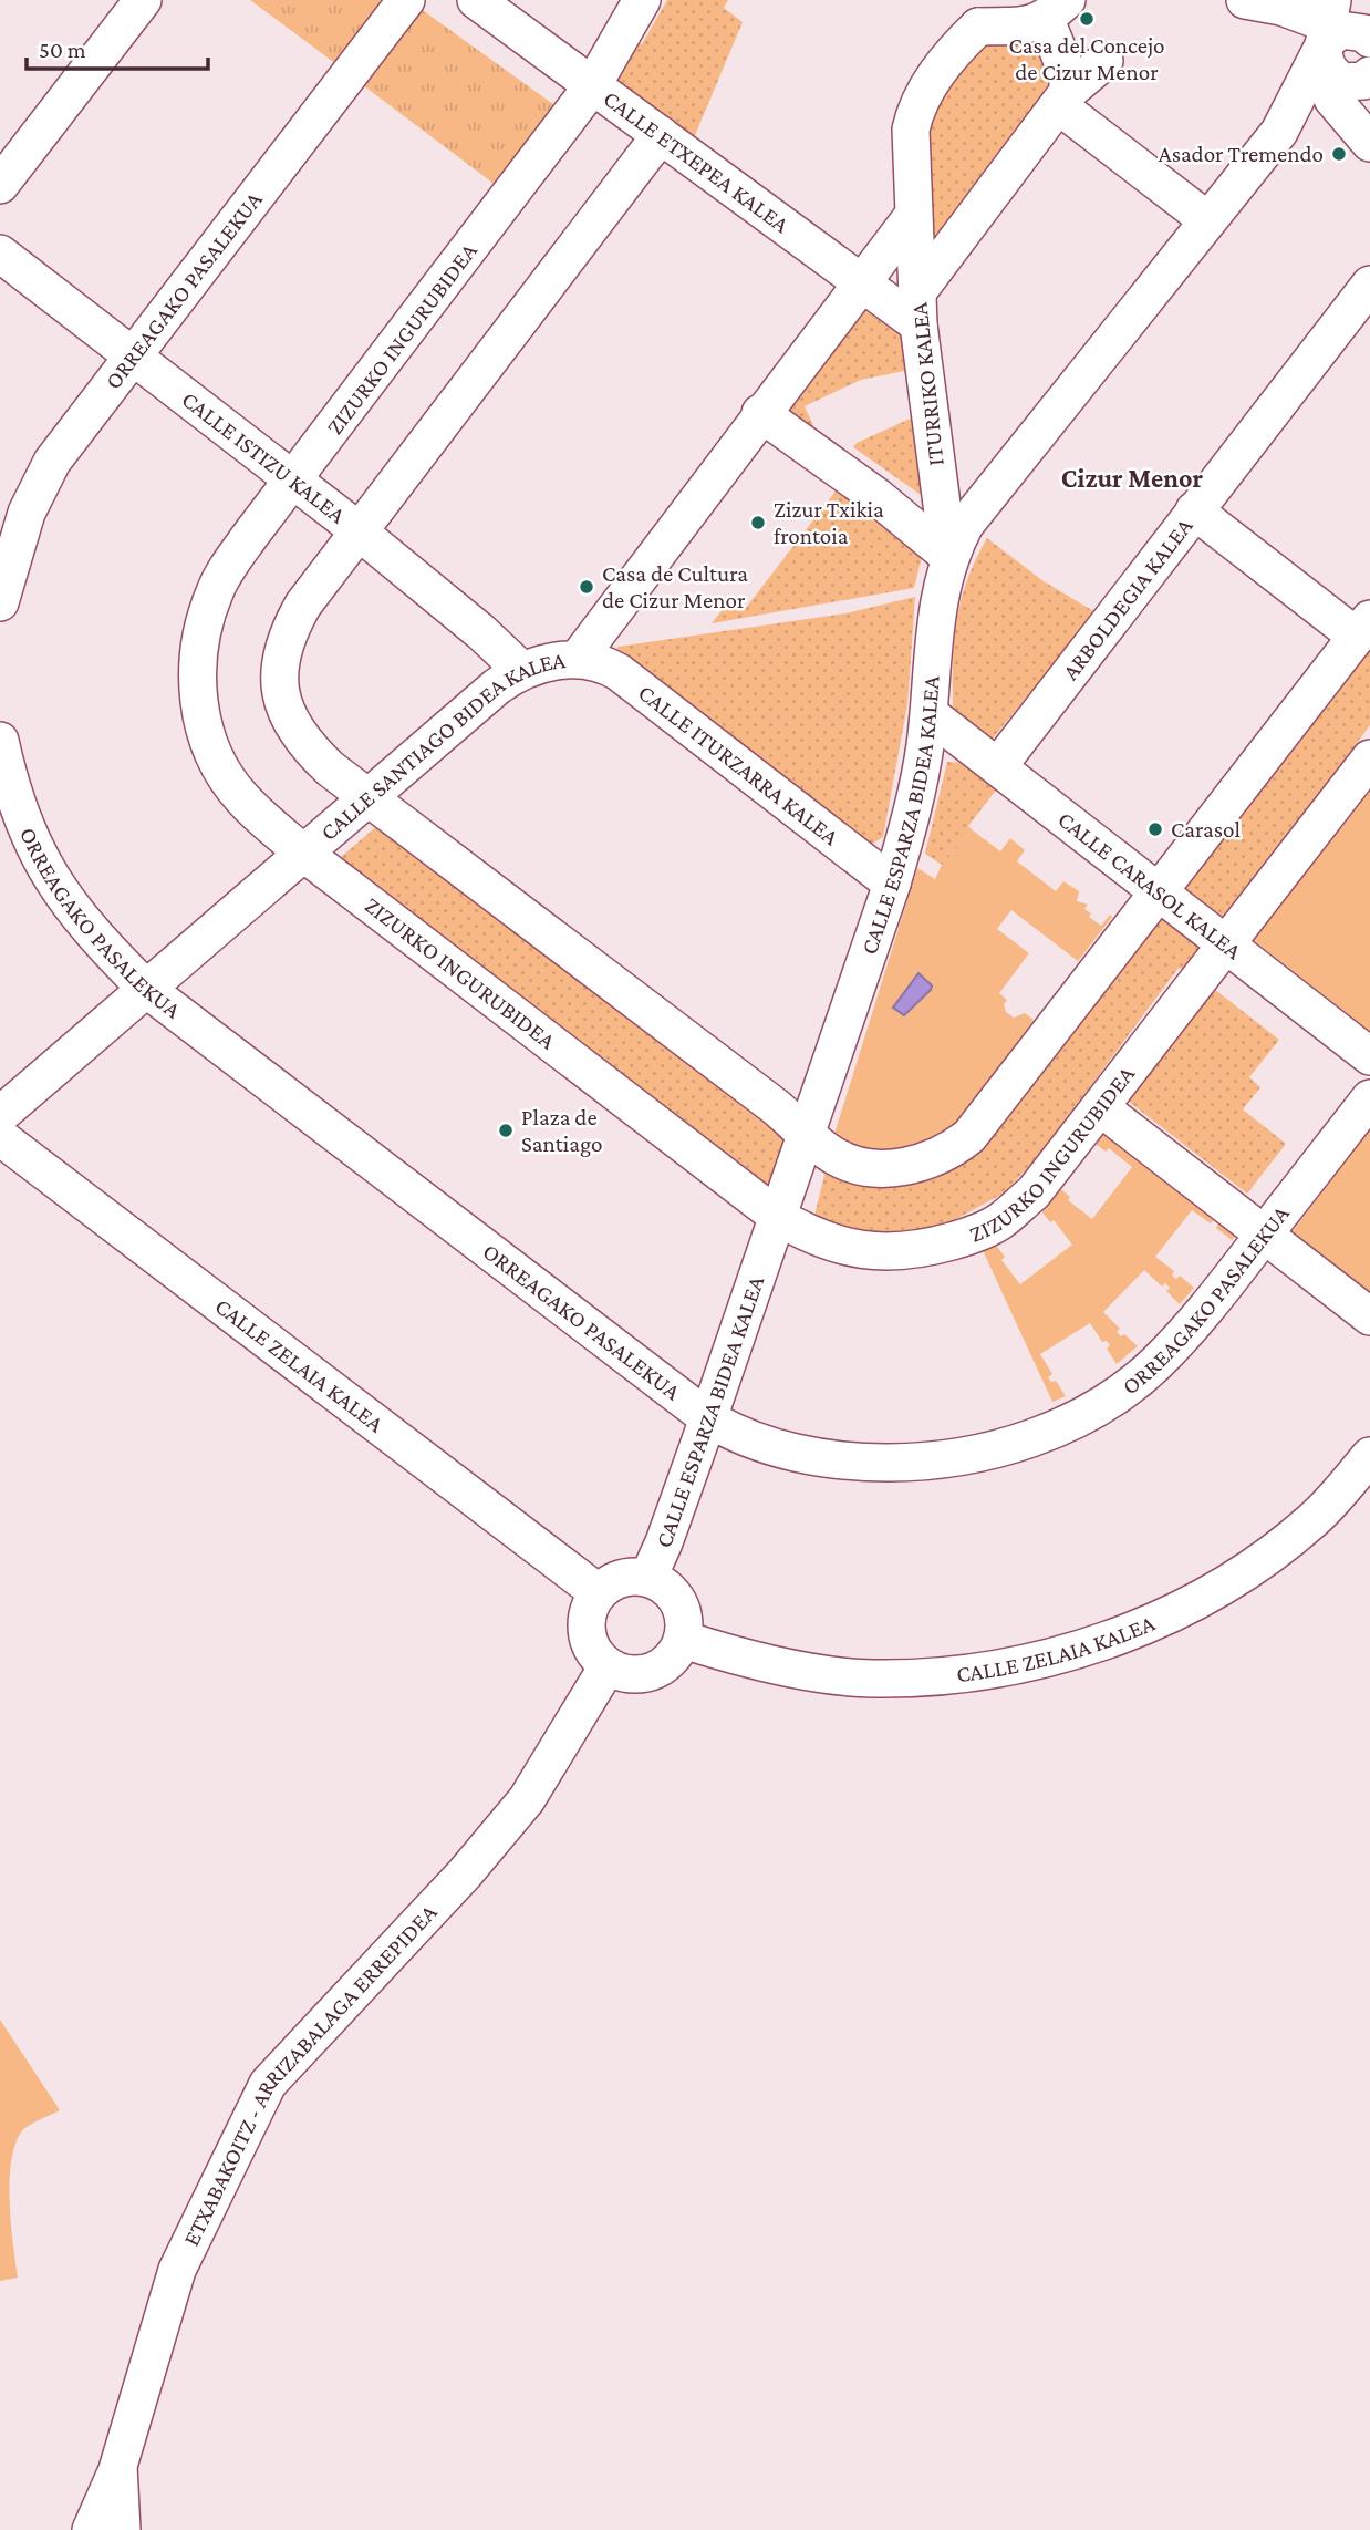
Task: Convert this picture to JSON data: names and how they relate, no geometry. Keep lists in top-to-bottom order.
{
  "streets": {
    "street": [
      "CALLE ETXEPEA KALEA",
      "ORREAGAKO PASALEKUA",
      "ZIZURKO INGURUBIDEA",
      "ITURRIKO KALEA",
      "CALLE ISTIZU KALEA",
      "ARBOLDEGIA KALEA",
      "CALLE SANTIAGO BIDEA KALEA",
      "CALLE ITURZARRA KALEA",
      "CALLE ESPARZA BIDEA KALEA",
      "CALLE CARASOL KALEA",
      "CALLE ZELAIA KALEA",
      "ETXABAKOITZ - ARRIZABALAGA ERREPIDEA"
    ]
  },
  "crossings": [
    ["CALLE ETXEPEA KALEA", "ZIZURKO INGURUBIDEA"],
    ["CALLE ETXEPEA KALEA", "ITURRIKO KALEA"],
    ["CALLE ETXEPEA KALEA", "CALLE SANTIAGO BIDEA KALEA"],
    ["ORREAGAKO PASALEKUA", "CALLE ISTIZU KALEA"],
    ["ORREAGAKO PASALEKUA", "CALLE SANTIAGO BIDEA KALEA"],
    ["ORREAGAKO PASALEKUA", "CALLE ESPARZA BIDEA KALEA"],
    ["ZIZURKO INGURUBIDEA", "CALLE ISTIZU KALEA"],
    ["ZIZURKO INGURUBIDEA", "CALLE SANTIAGO BIDEA KALEA"],
    ["ZIZURKO INGURUBIDEA", "CALLE ESPARZA BIDEA KALEA"],
    ["ZIZURKO INGURUBIDEA", "CALLE CARASOL KALEA"],
    ["ITURRIKO KALEA", "CALLE SANTIAGO BIDEA KALEA"],
    ["ITURRIKO KALEA", "CALLE ESPARZA BIDEA KALEA"],
    ["CALLE ISTIZU KALEA", "CALLE SANTIAGO BIDEA KALEA"],
    ["ARBOLDEGIA KALEA", "CALLE CARASOL KALEA"],
    ["CALLE SANTIAGO BIDEA KALEA", "CALLE ITURZARRA KALEA"],
    ["CALLE ITURZARRA KALEA", "CALLE ESPARZA BIDEA KALEA"],
    ["CALLE ESPARZA BIDEA KALEA", "CALLE CARASOL KALEA"],
    ["CALLE ESPARZA BIDEA KALEA", "CALLE ZELAIA KALEA"],
    ["CALLE ESPARZA BIDEA KALEA", "ETXABAKOITZ - ARRIZABALAGA ERREPIDEA"],
    ["CALLE ZELAIA KALEA", "ETXABAKOITZ - ARRIZABALAGA ERREPIDEA"]
  ],
  "districts": ["Cizur Menor"],
  "places": [
    "Casa del Concejo de Cizur Menor",
    "Asador Tremendo",
    "Zizur Txikia frontoia",
    "Casa de Cultura de Cizur Menor",
    "Carasol",
    "Plaza de Santiago"
  ],
  "scale_bar": "50 m"
}
